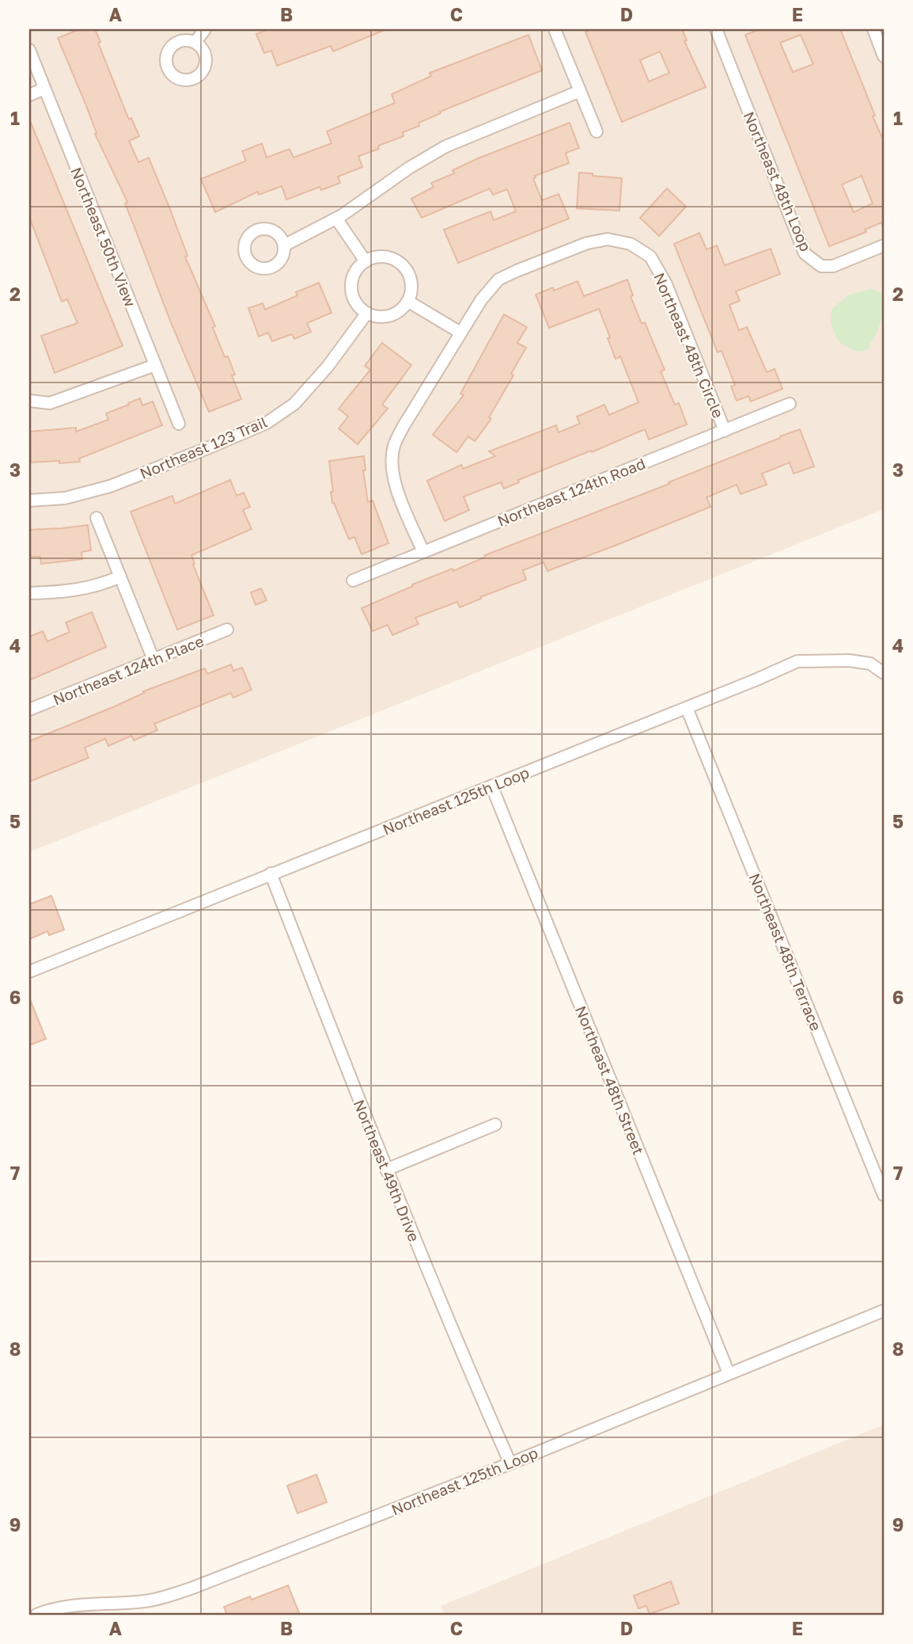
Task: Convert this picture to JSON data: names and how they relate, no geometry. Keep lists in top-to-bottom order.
{
  "streets": {
    "street": [
      "Northeast 48th Loop",
      "Northeast 50th View",
      "Northeast 48th Circle",
      "Northeast 123 Trail",
      "Northeast 124th Road",
      "Northeast 124th Place",
      "Northeast 125th Loop",
      "Northeast 48th Terrace",
      "Northeast 48th Street",
      "Northeast 49th Drive"
    ]
  },
  "crossings": [
    ["Northeast 48th Circle", "Northeast 124th Road"],
    ["Northeast 125th Loop", "Northeast 48th Terrace"],
    ["Northeast 125th Loop", "Northeast 48th Street"],
    ["Northeast 125th Loop", "Northeast 49th Drive"]
  ],
  "grid": {
    "columns": [
      "A",
      "B",
      "C",
      "D",
      "E"
    ],
    "rows": [
      "1",
      "2",
      "3",
      "4",
      "5",
      "6",
      "7",
      "8",
      "9"
    ]
  }
}
